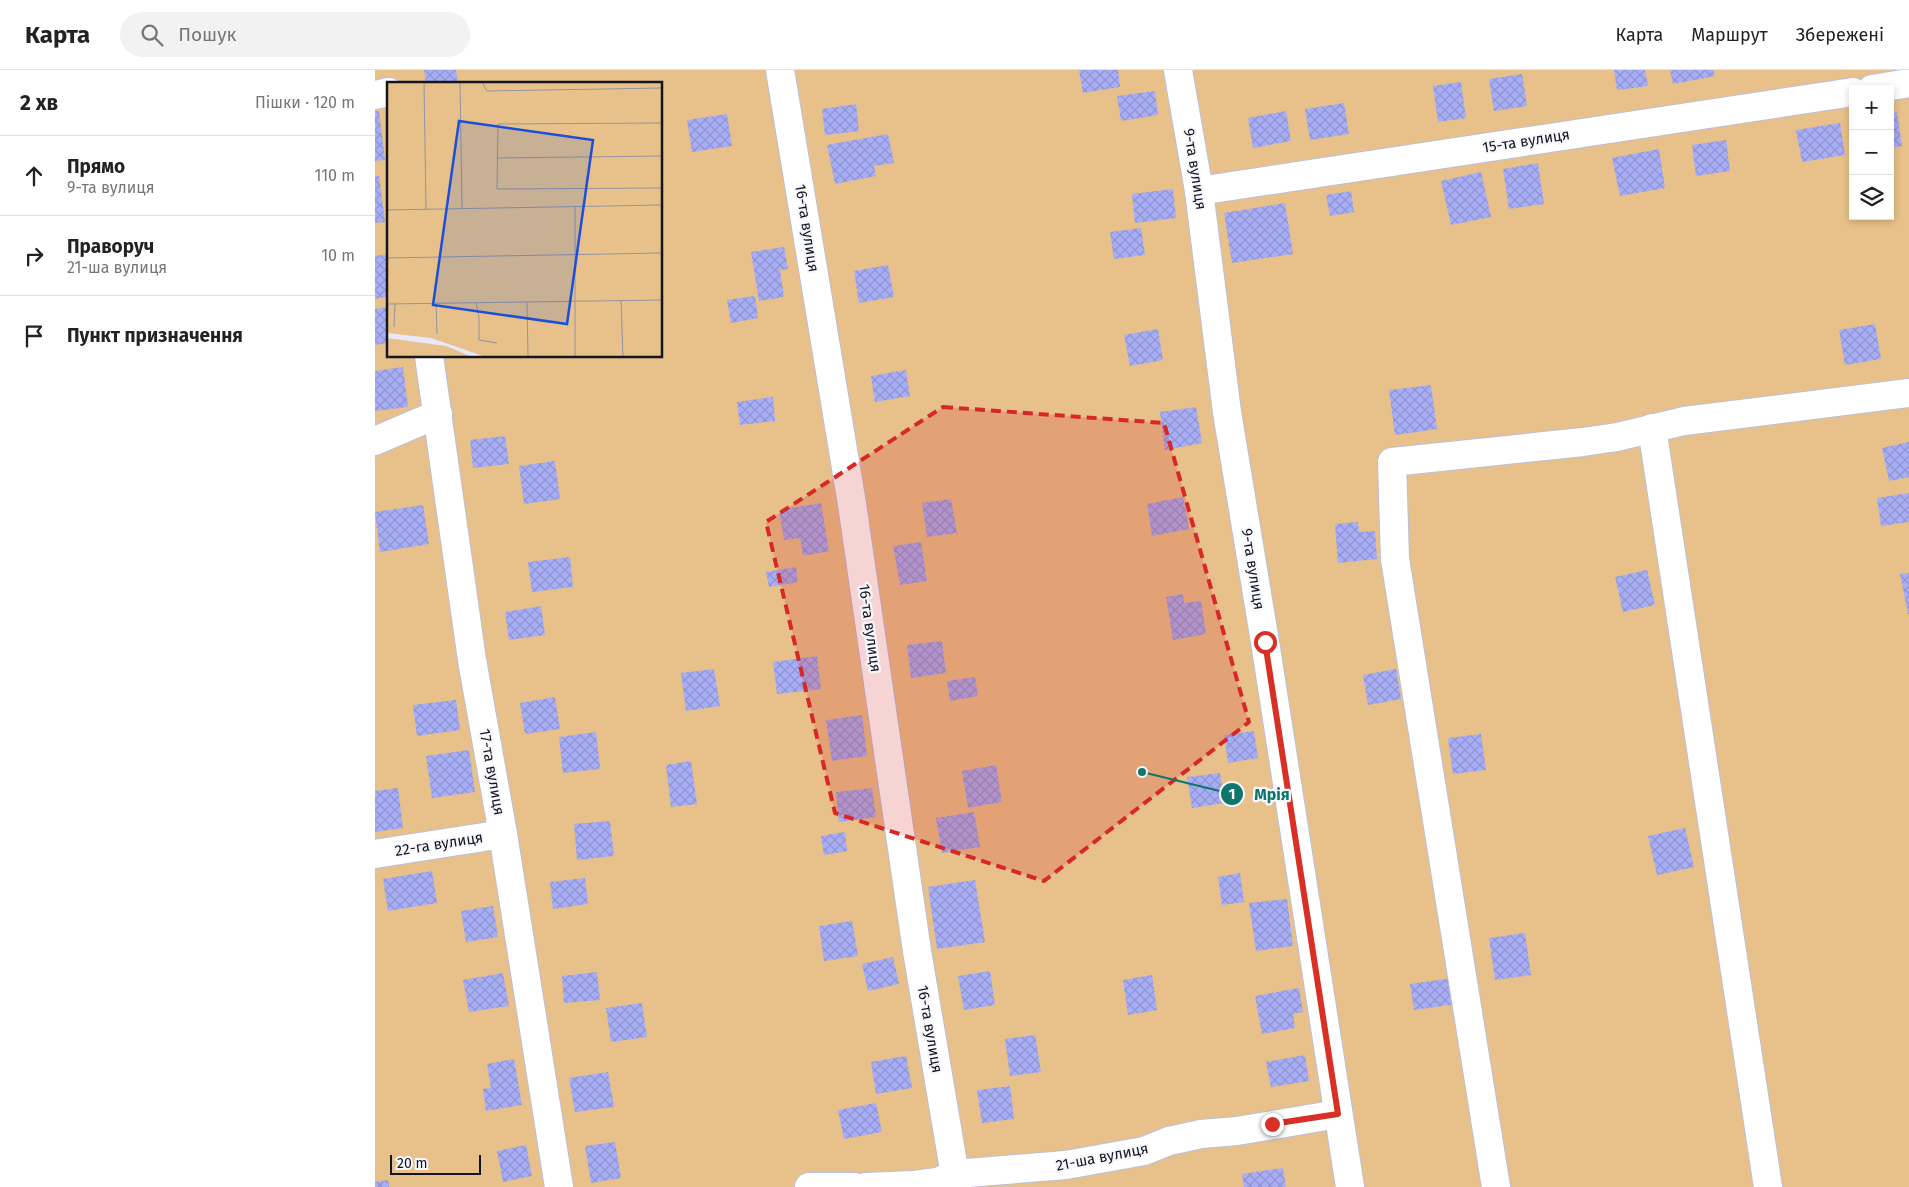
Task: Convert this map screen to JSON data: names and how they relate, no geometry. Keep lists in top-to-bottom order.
{
  "streets": {
    "street": [
      "15-та вулиця",
      "9-та вулиця",
      "16-та вулиця",
      "17-та вулиця",
      "22-га вулиця",
      "21-ша вулиця"
    ]
  },
  "crossings": [
    ["15-та вулиця", "9-та вулиця"],
    ["9-та вулиця", "21-ша вулиця"],
    ["16-та вулиця", "21-ша вулиця"],
    ["17-та вулиця", "22-га вулиця"]
  ],
  "places": ["Мрія"],
  "scale_bar": "20 m",
  "page": {
    "header": "Карта",
    "search": "Пошук",
    "nav": ["Карта", "Маршрут", "Збережені"],
    "heading": ["2 хв", "Пішки · 120 m"],
    "map_buttons": ["+", "−"],
    "list": [
      ["Прямо", "9-та вулиця", "110 m"],
      ["Праворуч", "21-ша вулиця", "10 m"],
      "Пункт призначення"
    ],
    "scale": "20 m"
  }
}
